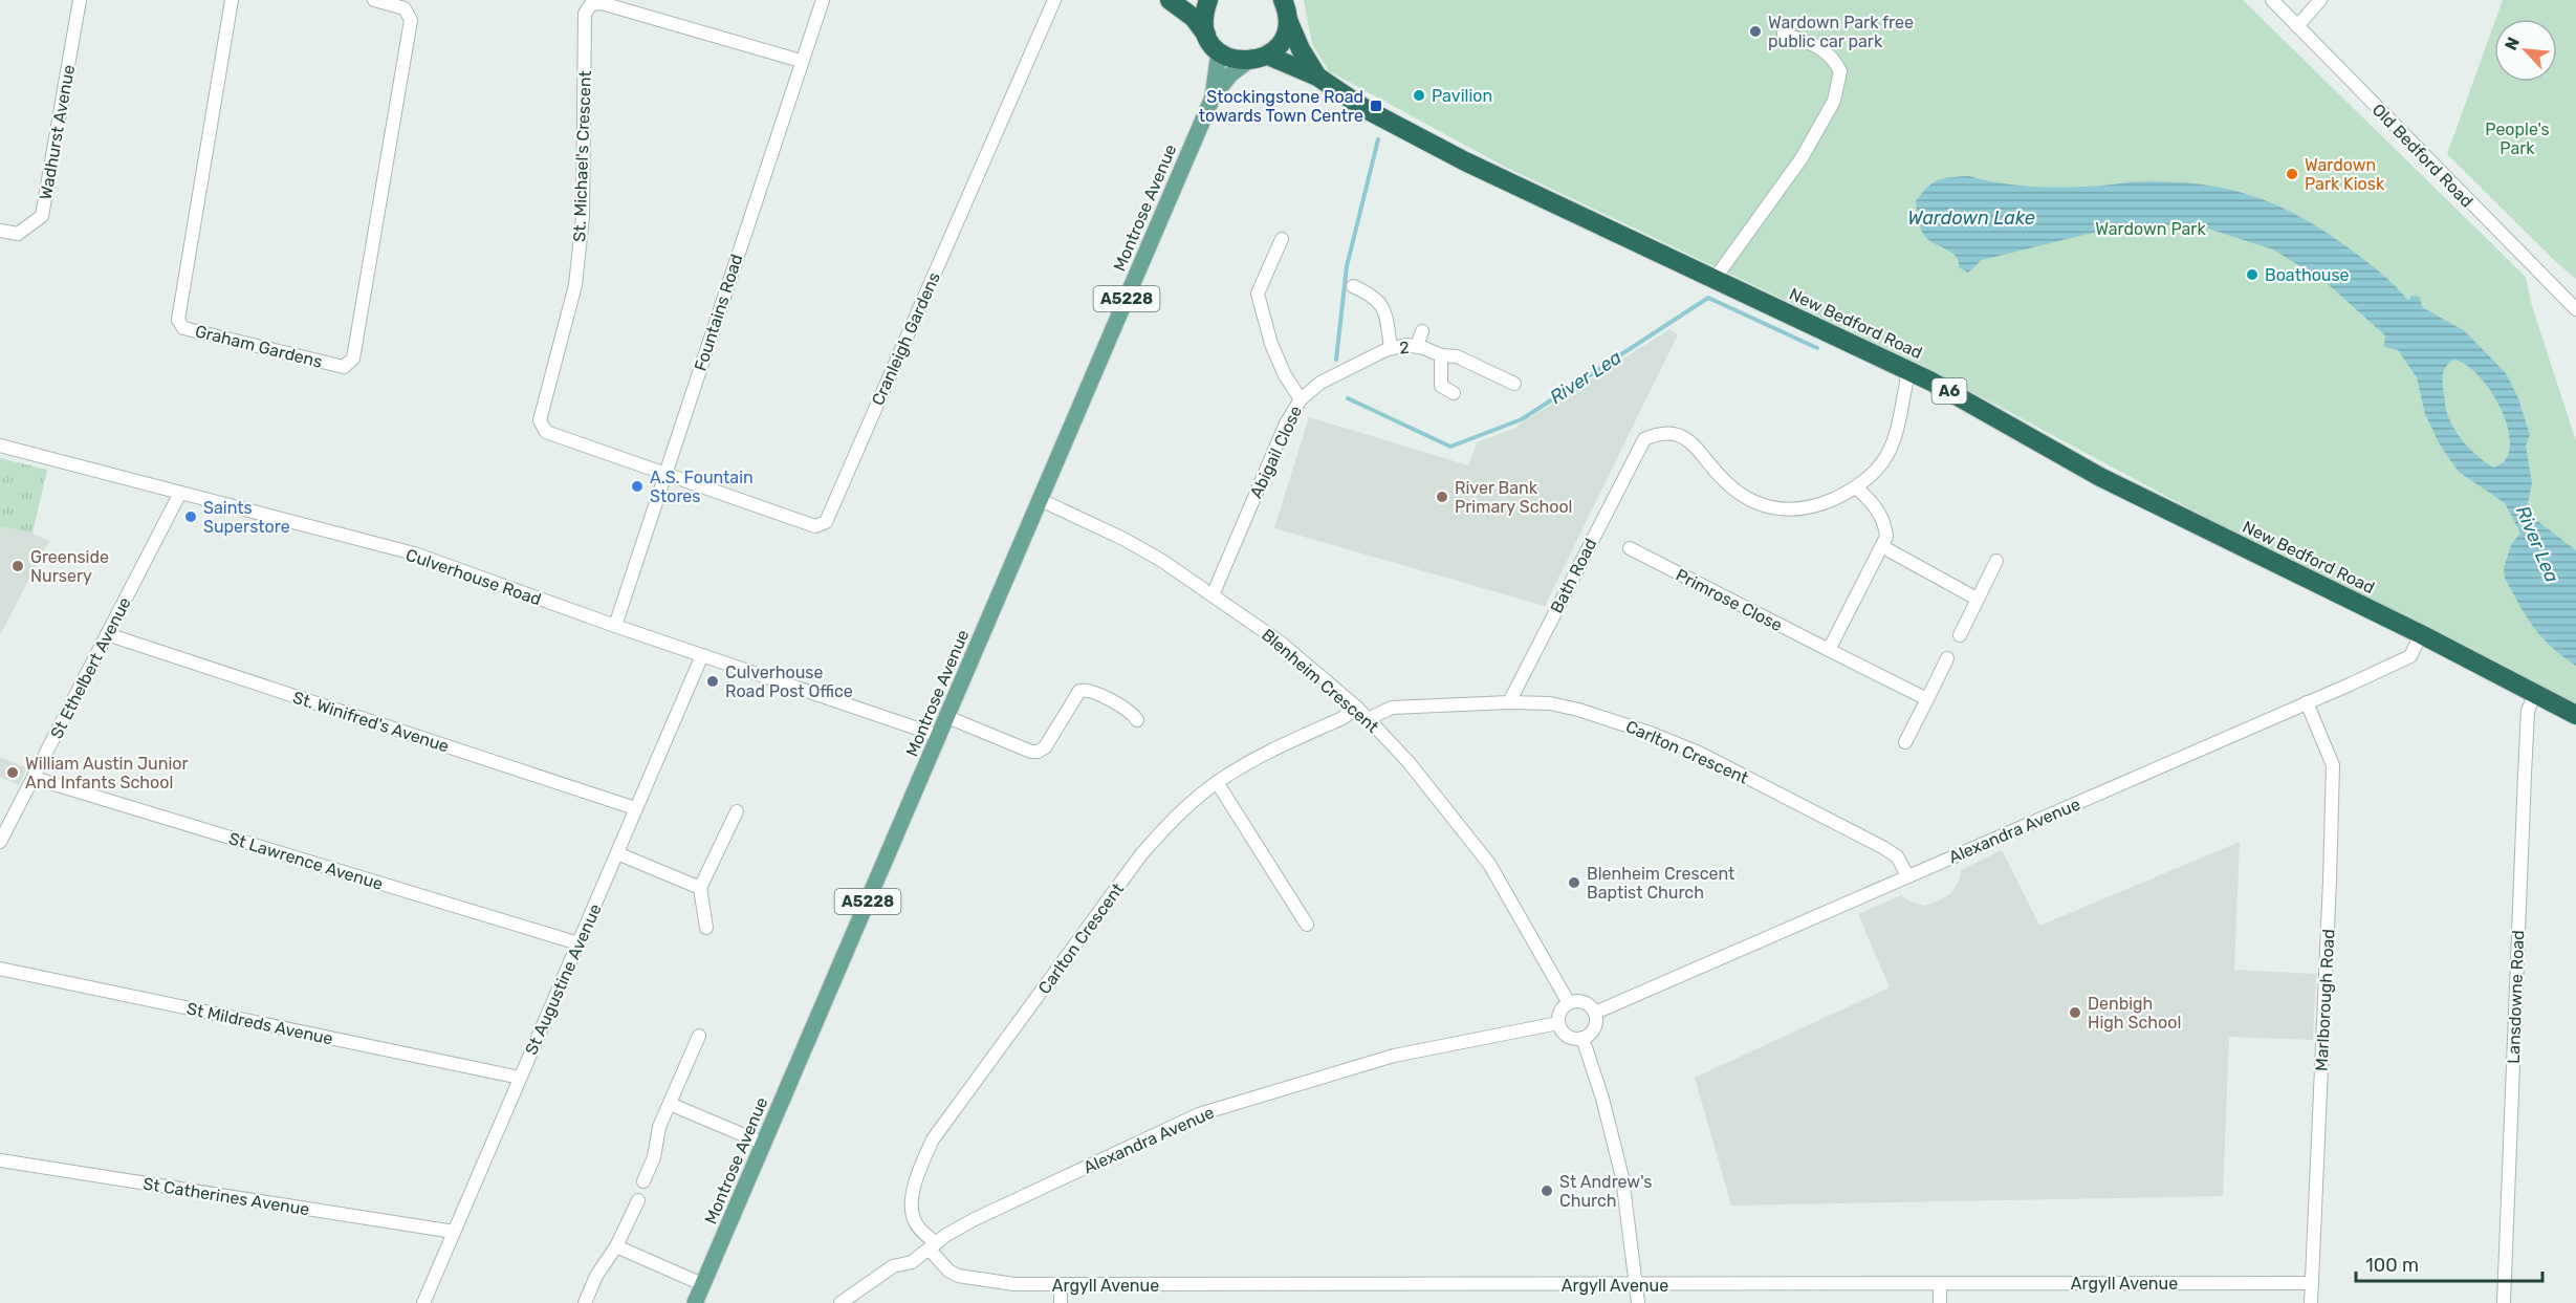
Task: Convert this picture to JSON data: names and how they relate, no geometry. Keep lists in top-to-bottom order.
{
  "streets": {
    "highway": ["New Bedford Road", "A6"],
    "main road": ["Montrose Avenue", "A5228"],
    "street": [
      "Wadhurst Avenue",
      "Old Bedford Road",
      "St. Michael's Crescent",
      "Fountains Road",
      "Cranleigh Gardens",
      "Graham Gardens",
      "2",
      "Abigail Close",
      "Bath Road",
      "Culverhouse Road",
      "Primrose Close",
      "St Ethelbert Avenue",
      "Blenheim Crescent",
      "St. Winifred's Avenue",
      "Carlton Crescent",
      "Alexandra Avenue",
      "St Lawrence Avenue",
      "St Augustine Avenue",
      "Lansdowne Road",
      "Marlborough Road",
      "St Mildreds Avenue",
      "St Catherines Avenue",
      "Argyll Avenue"
    ]
  },
  "crossings": [
    ["St. Michael's Crescent", "Fountains Road"],
    ["St. Michael's Crescent", "Cranleigh Gardens"],
    ["Montrose Avenue", "Culverhouse Road"],
    ["Montrose Avenue", "Blenheim Crescent"],
    ["Fountains Road", "Cranleigh Gardens"],
    ["Fountains Road", "Culverhouse Road"],
    ["New Bedford Road", "Alexandra Avenue"],
    ["New Bedford Road", "Lansdowne Road"],
    ["2", "Abigail Close"],
    ["Abigail Close", "Blenheim Crescent"],
    ["Bath Road", "Carlton Crescent"],
    ["Culverhouse Road", "St Ethelbert Avenue"],
    ["Culverhouse Road", "St Augustine Avenue"],
    ["St Ethelbert Avenue", "St. Winifred's Avenue"],
    ["St Ethelbert Avenue", "St Lawrence Avenue"],
    ["Blenheim Crescent", "Carlton Crescent"],
    ["Blenheim Crescent", "Alexandra Avenue"],
    ["St. Winifred's Avenue", "St Augustine Avenue"],
    ["Carlton Crescent", "Alexandra Avenue"],
    ["Carlton Crescent", "Argyll Avenue"],
    ["Alexandra Avenue", "Marlborough Road"],
    ["Alexandra Avenue", "Argyll Avenue"],
    ["St Lawrence Avenue", "St Augustine Avenue"],
    ["St Augustine Avenue", "St Mildreds Avenue"],
    ["St Augustine Avenue", "St Catherines Avenue"],
    ["Marlborough Road", "Argyll Avenue"]
  ],
  "water": ["Wardown Lake", "River Lea"],
  "parks": ["People's Park", "Wardown Park"],
  "places": {
    "other": [
      "Wardown Park free public car park",
      "Pavilion",
      "Wardown Park Kiosk",
      "Boathouse",
      "A.S. Fountain Stores",
      "River Bank Primary School",
      "Saints Superstore",
      "Greenside Nursery",
      "Culverhouse Road Post Office",
      "William Austin Junior And Infants School",
      "Blenheim Crescent Baptist Church",
      "Denbigh High School",
      "St Andrew's Church"
    ],
    "transit": ["Stockingstone Road towards Town Centre"]
  },
  "scale_bar": "100 m",
  "north": "top left"
}
